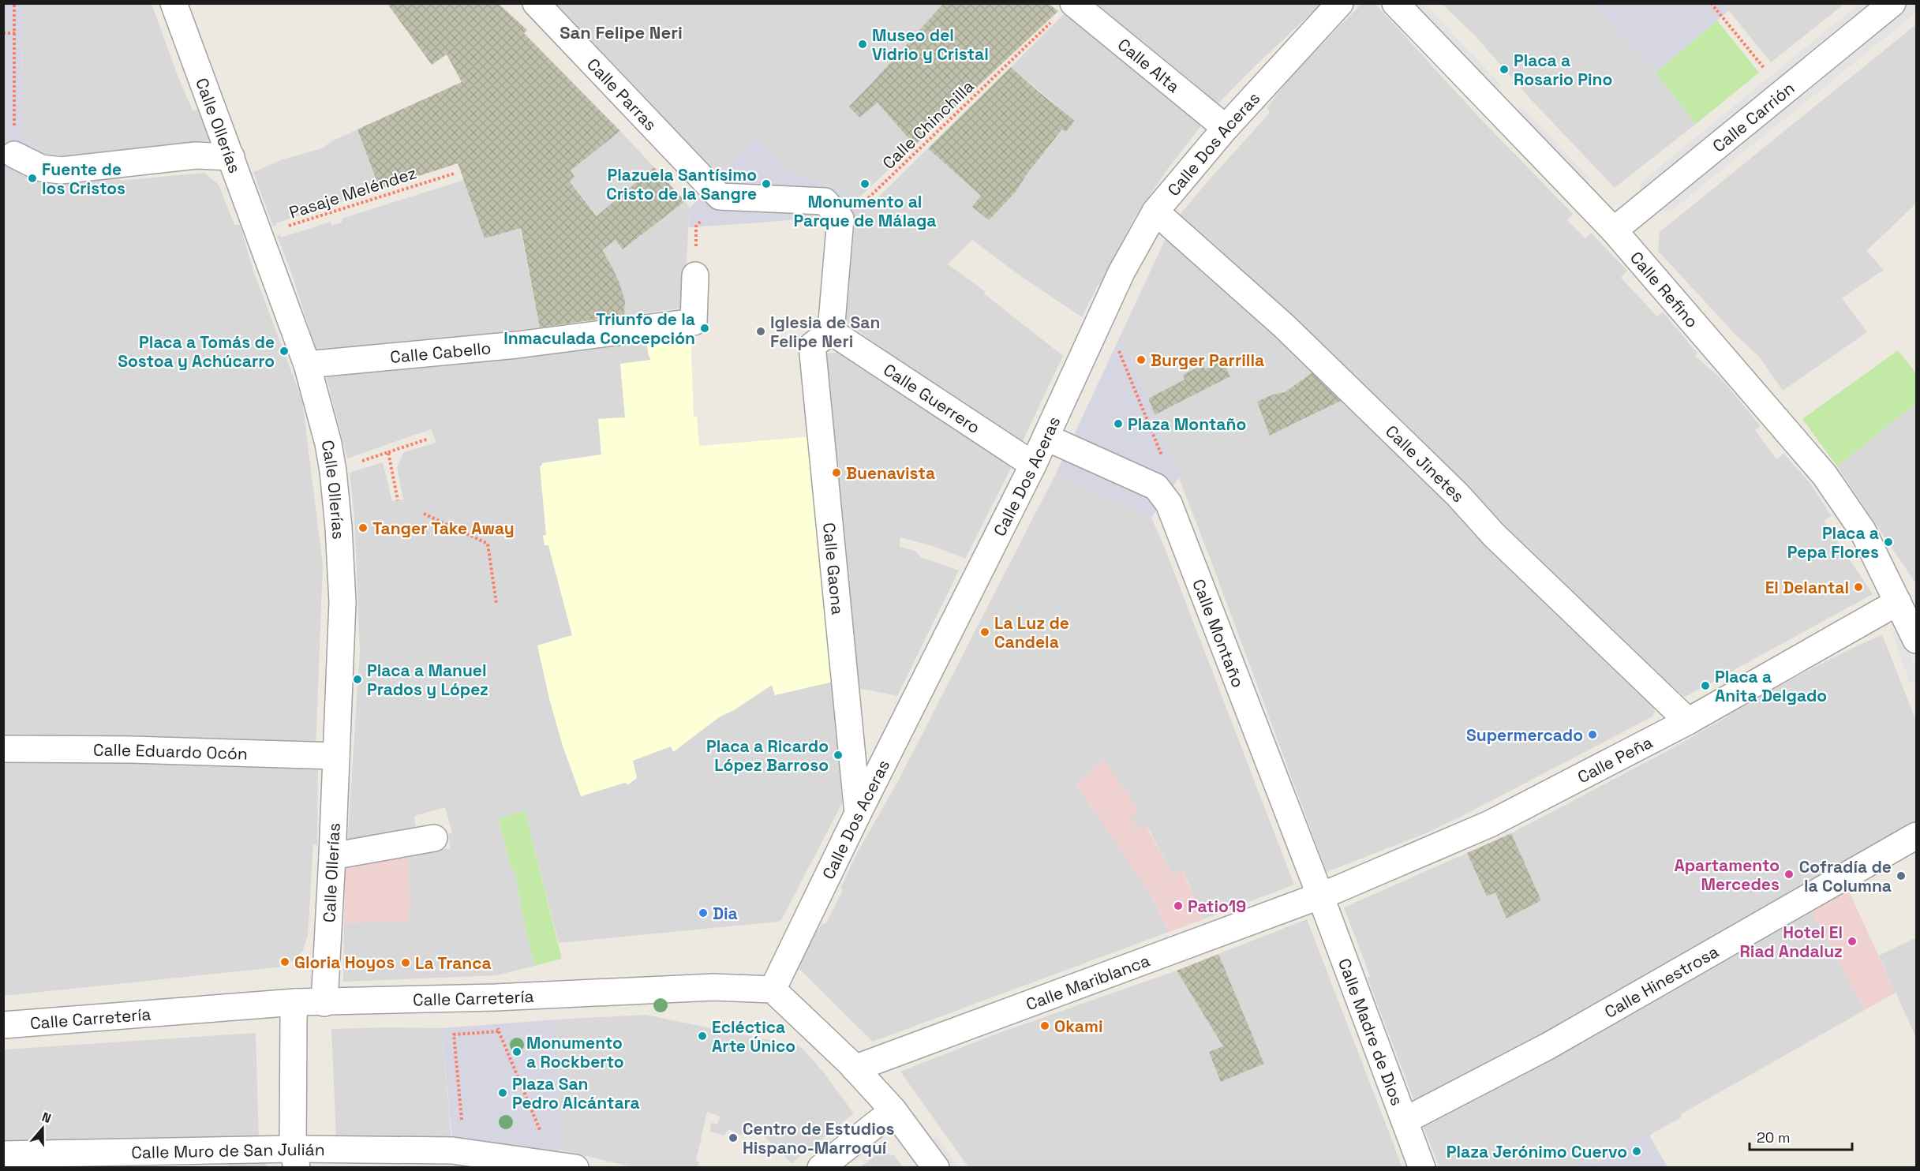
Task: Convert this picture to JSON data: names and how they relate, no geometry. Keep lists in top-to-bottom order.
{
  "streets": {
    "street": [
      "Calle Alta",
      "Calle Parras",
      "Calle Carrión",
      "Calle Ollerías",
      "Calle Dos Aceras",
      "Calle Refino",
      "Calle Cabello",
      "Calle Guerrero",
      "Calle Jinetes",
      "Calle Gaona",
      "Calle Montaño",
      "Calle Eduardo Ocón",
      "Calle Peña",
      "Calle Hinestrosa",
      "Calle Mariblanca",
      "Calle Carretería",
      "Calle Madre de Dios",
      "Calle Muro de San Julián"
    ],
    "path": ["Calle Chinchilla", "Pasaje Meléndez"]
  },
  "crossings": [
    ["Calle Alta", "Calle Chinchilla"],
    ["Calle Alta", "Calle Dos Aceras"],
    ["Calle Carrión", "Calle Refino"],
    ["Calle Ollerías", "Pasaje Meléndez"],
    ["Calle Ollerías", "Calle Cabello"],
    ["Calle Ollerías", "Calle Eduardo Ocón"],
    ["Calle Ollerías", "Calle Carretería"],
    ["Calle Dos Aceras", "Calle Guerrero"],
    ["Calle Dos Aceras", "Calle Jinetes"],
    ["Calle Dos Aceras", "Calle Gaona"],
    ["Calle Dos Aceras", "Calle Montaño"],
    ["Calle Dos Aceras", "Calle Carretería"],
    ["Calle Refino", "Calle Peña"],
    ["Calle Guerrero", "Calle Gaona"],
    ["Calle Jinetes", "Calle Peña"],
    ["Calle Montaño", "Calle Peña"],
    ["Calle Montaño", "Calle Mariblanca"],
    ["Calle Montaño", "Calle Madre de Dios"],
    ["Calle Peña", "Calle Mariblanca"],
    ["Calle Peña", "Calle Madre de Dios"],
    ["Calle Hinestrosa", "Calle Madre de Dios"],
    ["Calle Mariblanca", "Calle Madre de Dios"]
  ],
  "districts": ["San Felipe Neri"],
  "places": [
    "Museo del Vidrio y Cristal",
    "Placa a Rosario Pino",
    "Fuente de los Cristos",
    "Plazuela Santísimo Cristo de la Sangre",
    "Monumento al Parque de Málaga",
    "Triunfo de la Inmaculada Concepción",
    "Iglesia de San Felipe Neri",
    "Placa a Tomás de Sostoa y Achúcarro",
    "Burger Parrilla",
    "Plaza Montaño",
    "Buenavista",
    "Tanger Take Away",
    "Placa a Pepa Flores",
    "El Delantal",
    "La Luz de Candela",
    "Placa a Manuel Prados y López",
    "Placa a Anita Delgado",
    "Supermercado",
    "Placa a Ricardo López Barroso",
    "Apartamento Mercedes",
    "Cofradía de la Columna",
    "Patio19",
    "Dia",
    "Hotel El Riad Andaluz",
    "Gloria Hoyos",
    "La Tranca",
    "Okami",
    "Ecléctica Arte Único",
    "Monumento a Rockberto",
    "Plaza San Pedro Alcántara",
    "Centro de Estudios Hispano-Marroquí",
    "Plaza Jerónimo Cuervo"
  ],
  "scale_bar": "20 m",
  "north": "top"
}
